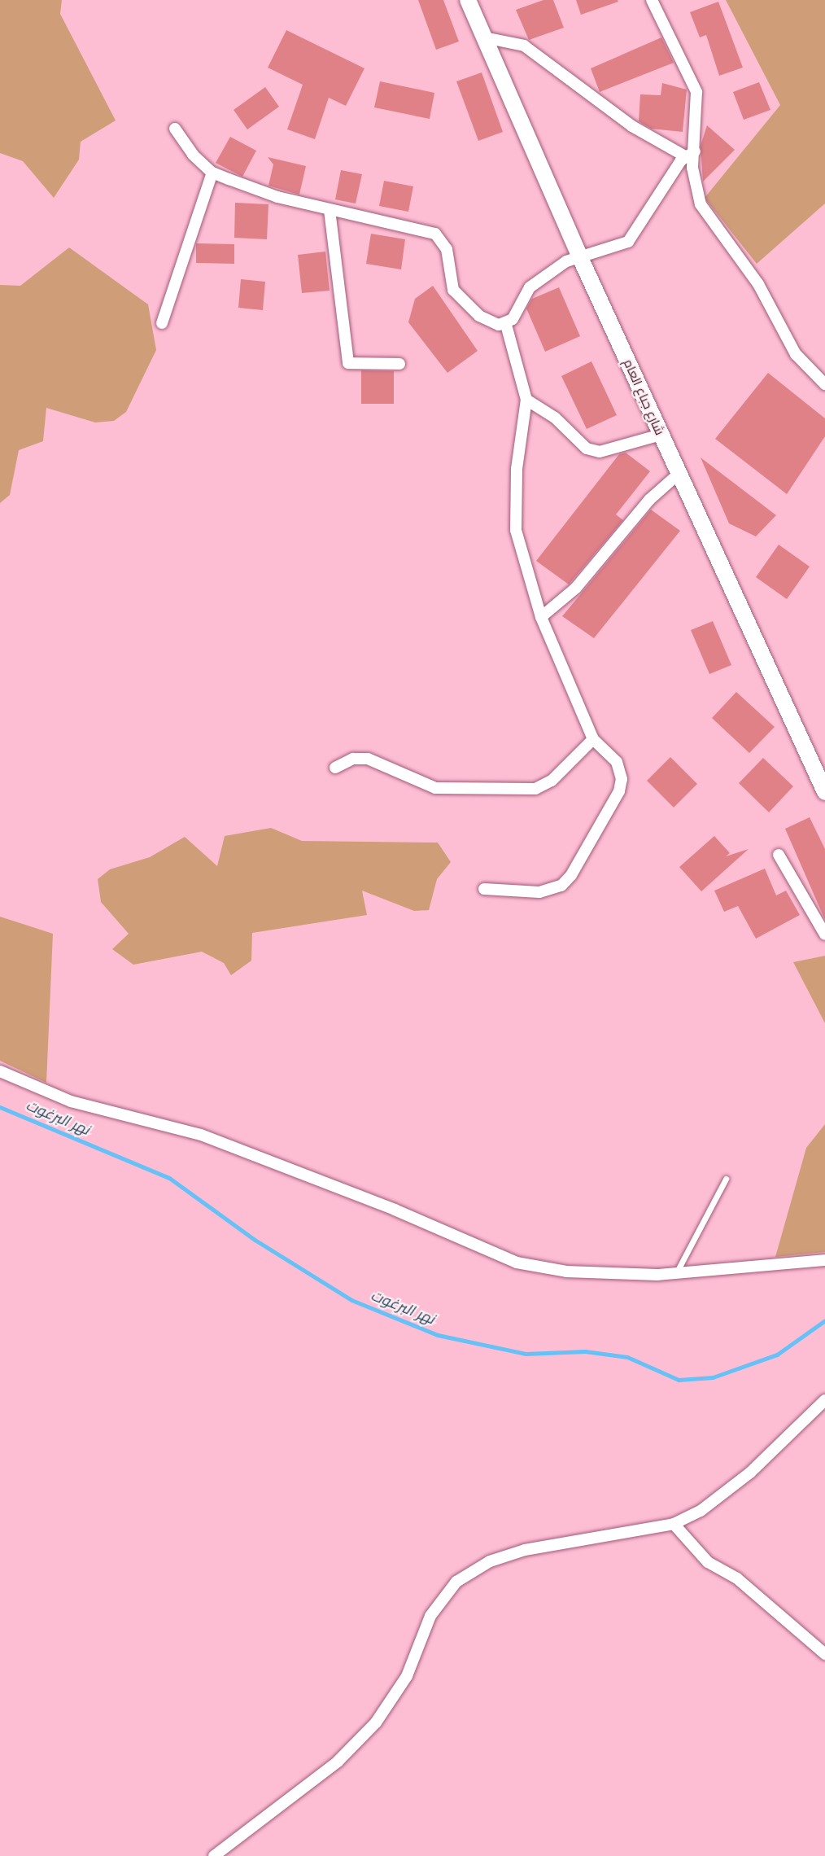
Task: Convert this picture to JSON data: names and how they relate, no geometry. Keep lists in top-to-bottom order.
{
  "streets": {
    "main road": ["شارع جباع العام"]
  },
  "water": ["نهر البرغوت"]
}
